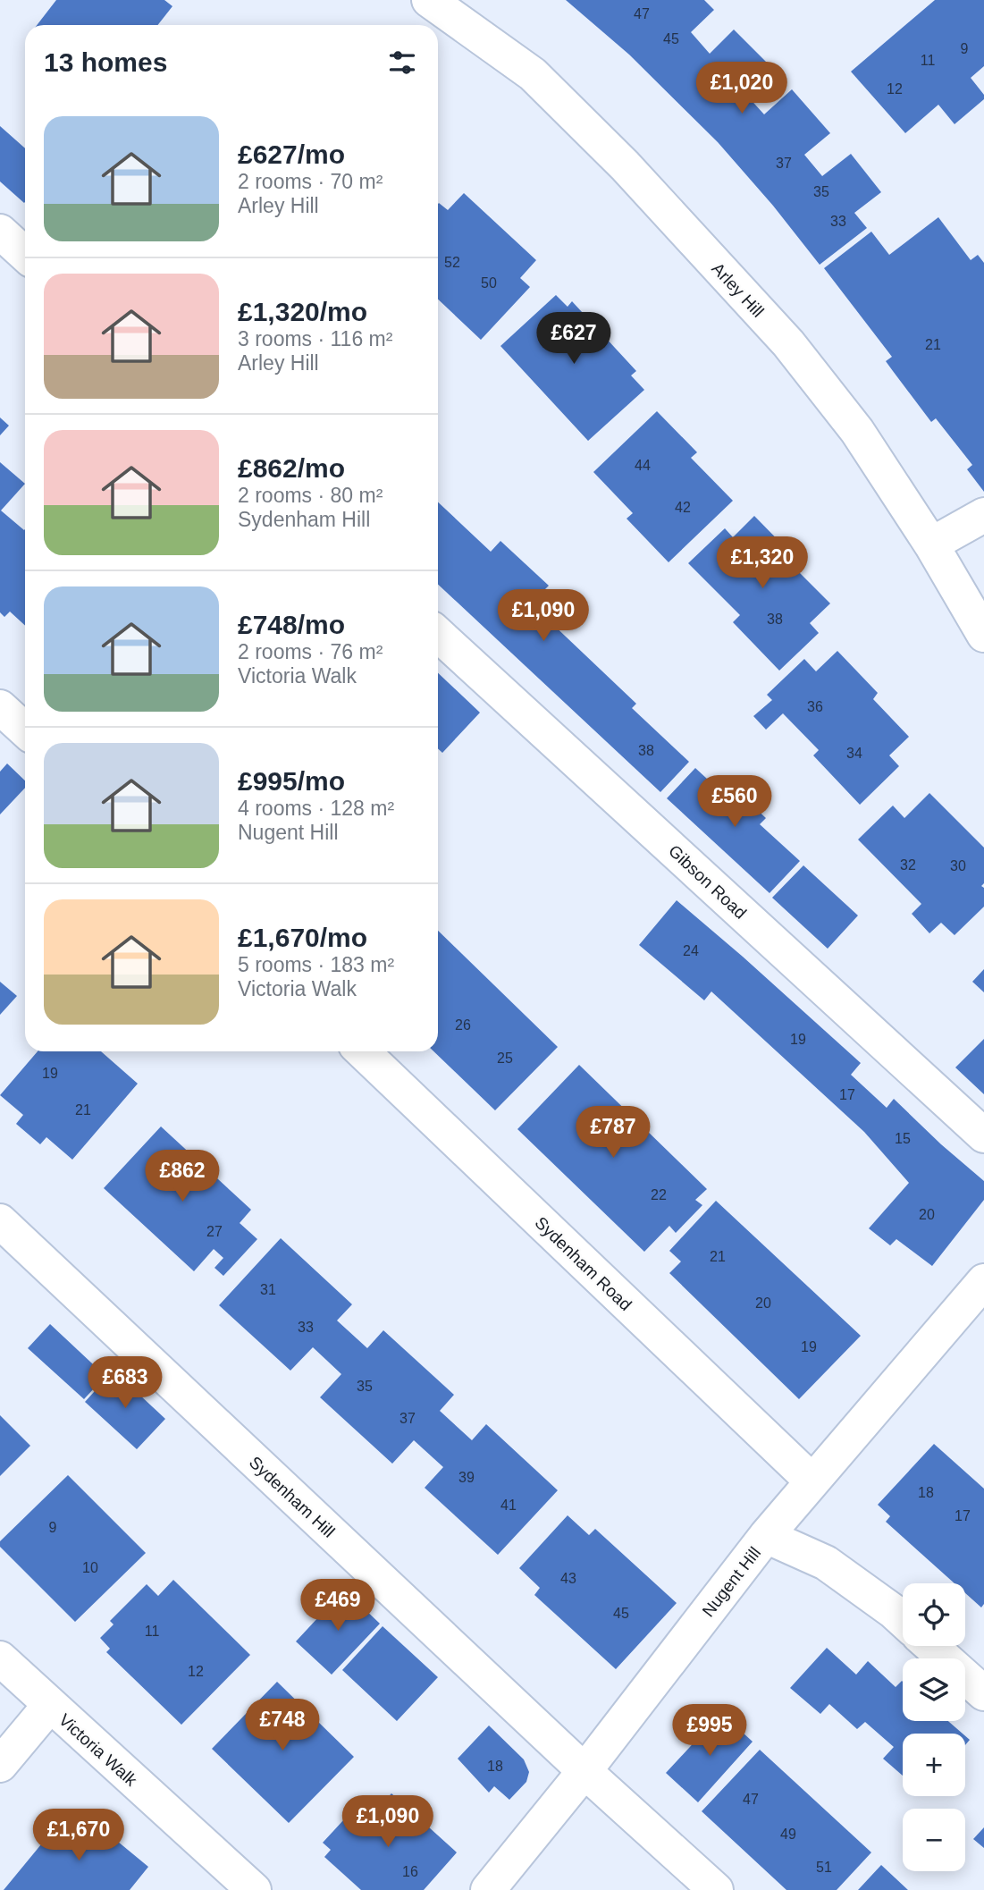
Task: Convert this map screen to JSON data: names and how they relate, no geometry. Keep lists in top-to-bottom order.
{
  "streets": {
    "street": [
      "Arley Hill",
      "Gibson Road",
      "Sydenham Road",
      "Sydenham Hill",
      "Nugent Hill",
      "Victoria Walk"
    ]
  },
  "crossings": [
    ["Sydenham Road", "Nugent Hill"],
    ["Sydenham Hill", "Nugent Hill"]
  ],
  "house_numbers": [
    "47",
    "45",
    "9",
    "11",
    "12",
    "37",
    "35",
    "33",
    "52",
    "50",
    "21",
    "44",
    "42",
    "38",
    "36",
    "38",
    "34",
    "32",
    "30",
    "24",
    "26",
    "19",
    "25",
    "19",
    "17",
    "21",
    "15",
    "22",
    "20",
    "27",
    "21",
    "31",
    "20",
    "33",
    "19",
    "35",
    "37",
    "39",
    "18",
    "41",
    "17",
    "9",
    "10",
    "43",
    "45",
    "11",
    "12",
    "18",
    "47",
    "49",
    "51",
    "16"
  ],
  "page": {
    "heading": "13 homes",
    "price": [
      "£1,020",
      "£627",
      "£1,320",
      "£1,090",
      "£560",
      "£787",
      "£862",
      "£683",
      "£469",
      "£748",
      "£995",
      "£1,090",
      "£1,670"
    ],
    "list": [
      {
        "name": "£627/mo",
        "note": "2 rooms · 70 m² · Arley Hill"
      },
      {
        "name": "£1,320/mo",
        "note": "3 rooms · 116 m² · Arley Hill"
      },
      {
        "name": "£862/mo",
        "note": "2 rooms · 80 m² · Sydenham Hill"
      },
      {
        "name": "£748/mo",
        "note": "2 rooms · 76 m² · Victoria Walk"
      },
      {
        "name": "£995/mo",
        "note": "4 rooms · 128 m² · Nugent Hill"
      },
      {
        "name": "£1,670/mo",
        "note": "5 rooms · 183 m² · Victoria Walk"
      }
    ],
    "map_buttons": ["+", "−"]
  }
}
